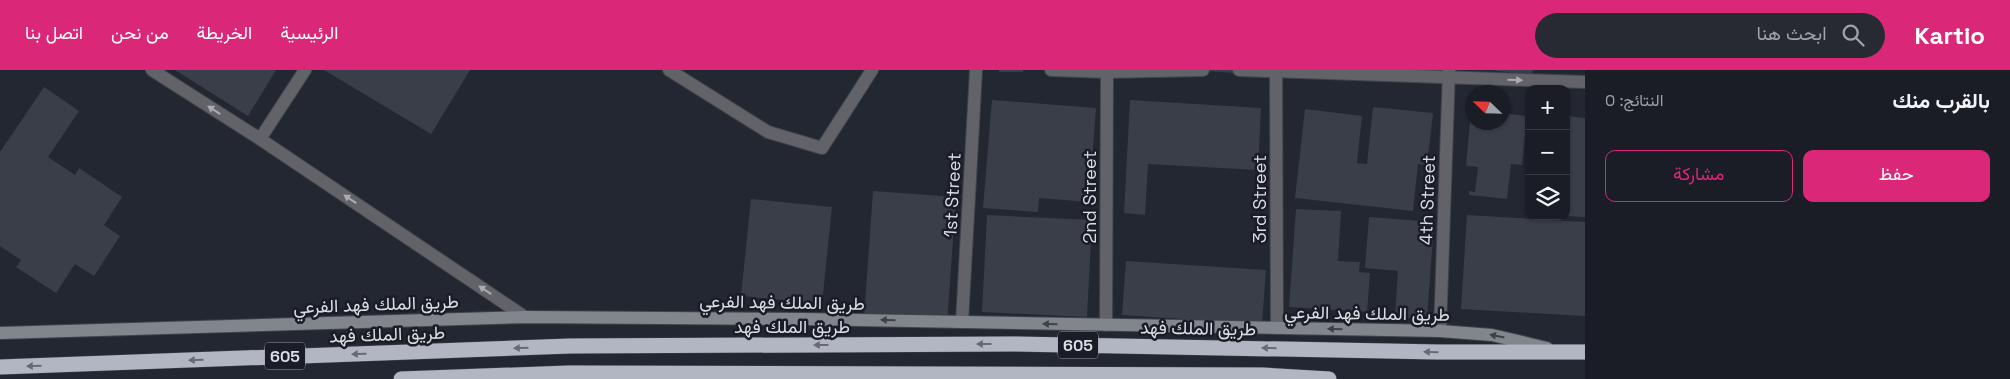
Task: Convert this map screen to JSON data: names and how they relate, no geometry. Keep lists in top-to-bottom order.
{
  "streets": {
    "highway": ["طريق الملك فهد", "605"],
    "main road": ["طريق الملك فهد الفرعي"],
    "street": [
      "1st Street",
      "2nd Street",
      "3rd Street",
      "4th Street"
    ]
  },
  "crossings": [
    ["1st Street", "طريق الملك فهد الفرعي"],
    ["2nd Street", "طريق الملك فهد الفرعي"],
    ["3rd Street", "طريق الملك فهد الفرعي"],
    ["4th Street", "طريق الملك فهد الفرعي"],
    ["طريق الملك فهد الفرعي", "طريق الملك فهد"]
  ],
  "one_way": ["طريق الملك فهد الفرعي"],
  "north": "top left",
  "page": {
    "header": "Kartio",
    "search": "ابحث هنا",
    "nav": [
      "الرئيسية",
      "الخريطة",
      "من نحن",
      "اتصل بنا"
    ],
    "heading": ["بالقرب منك", "النتائج: 0"],
    "map_buttons": ["+", "−"],
    "buttons": ["حفظ", "مشاركة"]
  }
}
